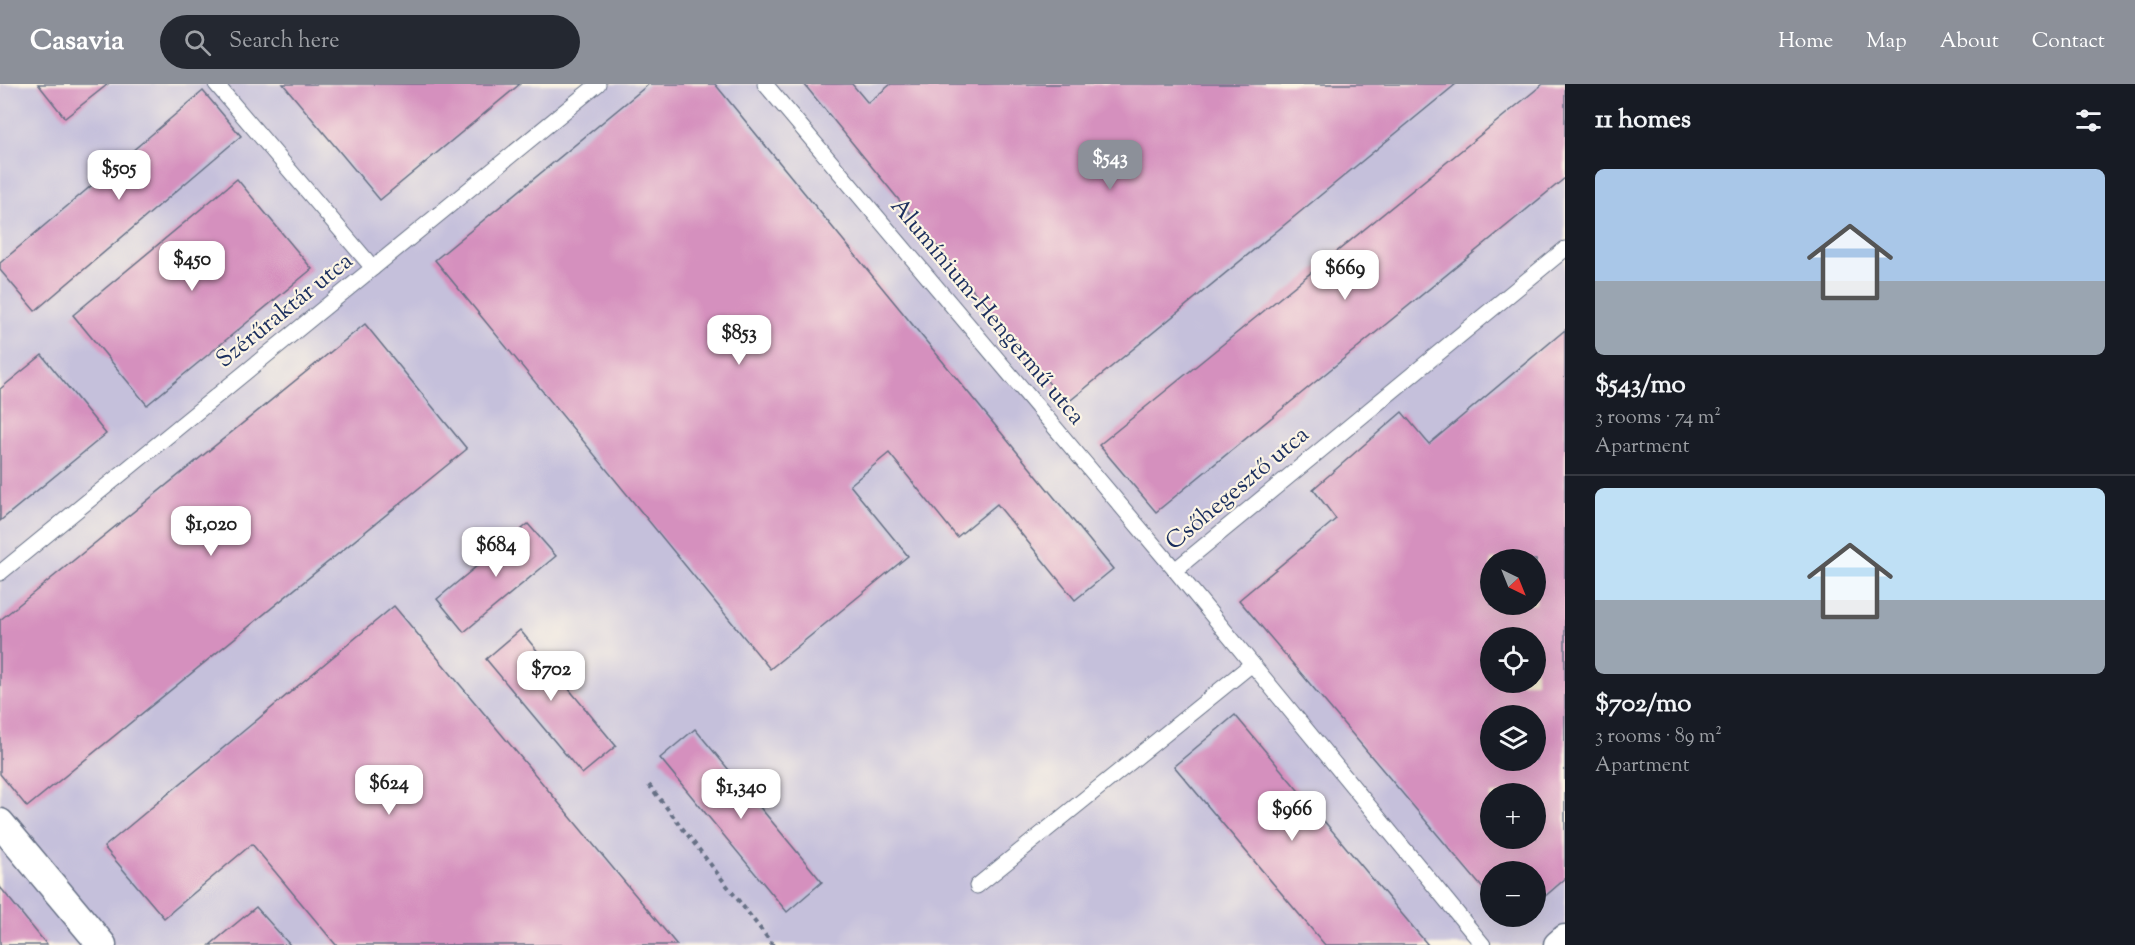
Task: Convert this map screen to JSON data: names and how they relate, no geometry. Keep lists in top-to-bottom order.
{
  "streets": {
    "lane": ["Szérűraktár utca", "Alumínium-Hengermű utca", "Csőhegesztő utca"]
  },
  "crossings": [
    ["Alumínium-Hengermű utca", "Csőhegesztő utca"]
  ],
  "north": "bottom right",
  "page": {
    "header": "Casavia",
    "search": "Search here",
    "nav": [
      "Home",
      "Map",
      "About",
      "Contact"
    ],
    "heading": "11 homes",
    "price": [
      "$543",
      "$505",
      "$450",
      "$669",
      "$853",
      "$1,020",
      "$684",
      "$702",
      "$624",
      "$1,340",
      "$966"
    ],
    "list": [
      {
        "name": "$543/mo",
        "note": "3 rooms · 74 m² · Apartment"
      },
      {
        "name": "$702/mo",
        "note": "3 rooms · 89 m² · Apartment"
      }
    ],
    "map_buttons": ["+", "−"]
  }
}
